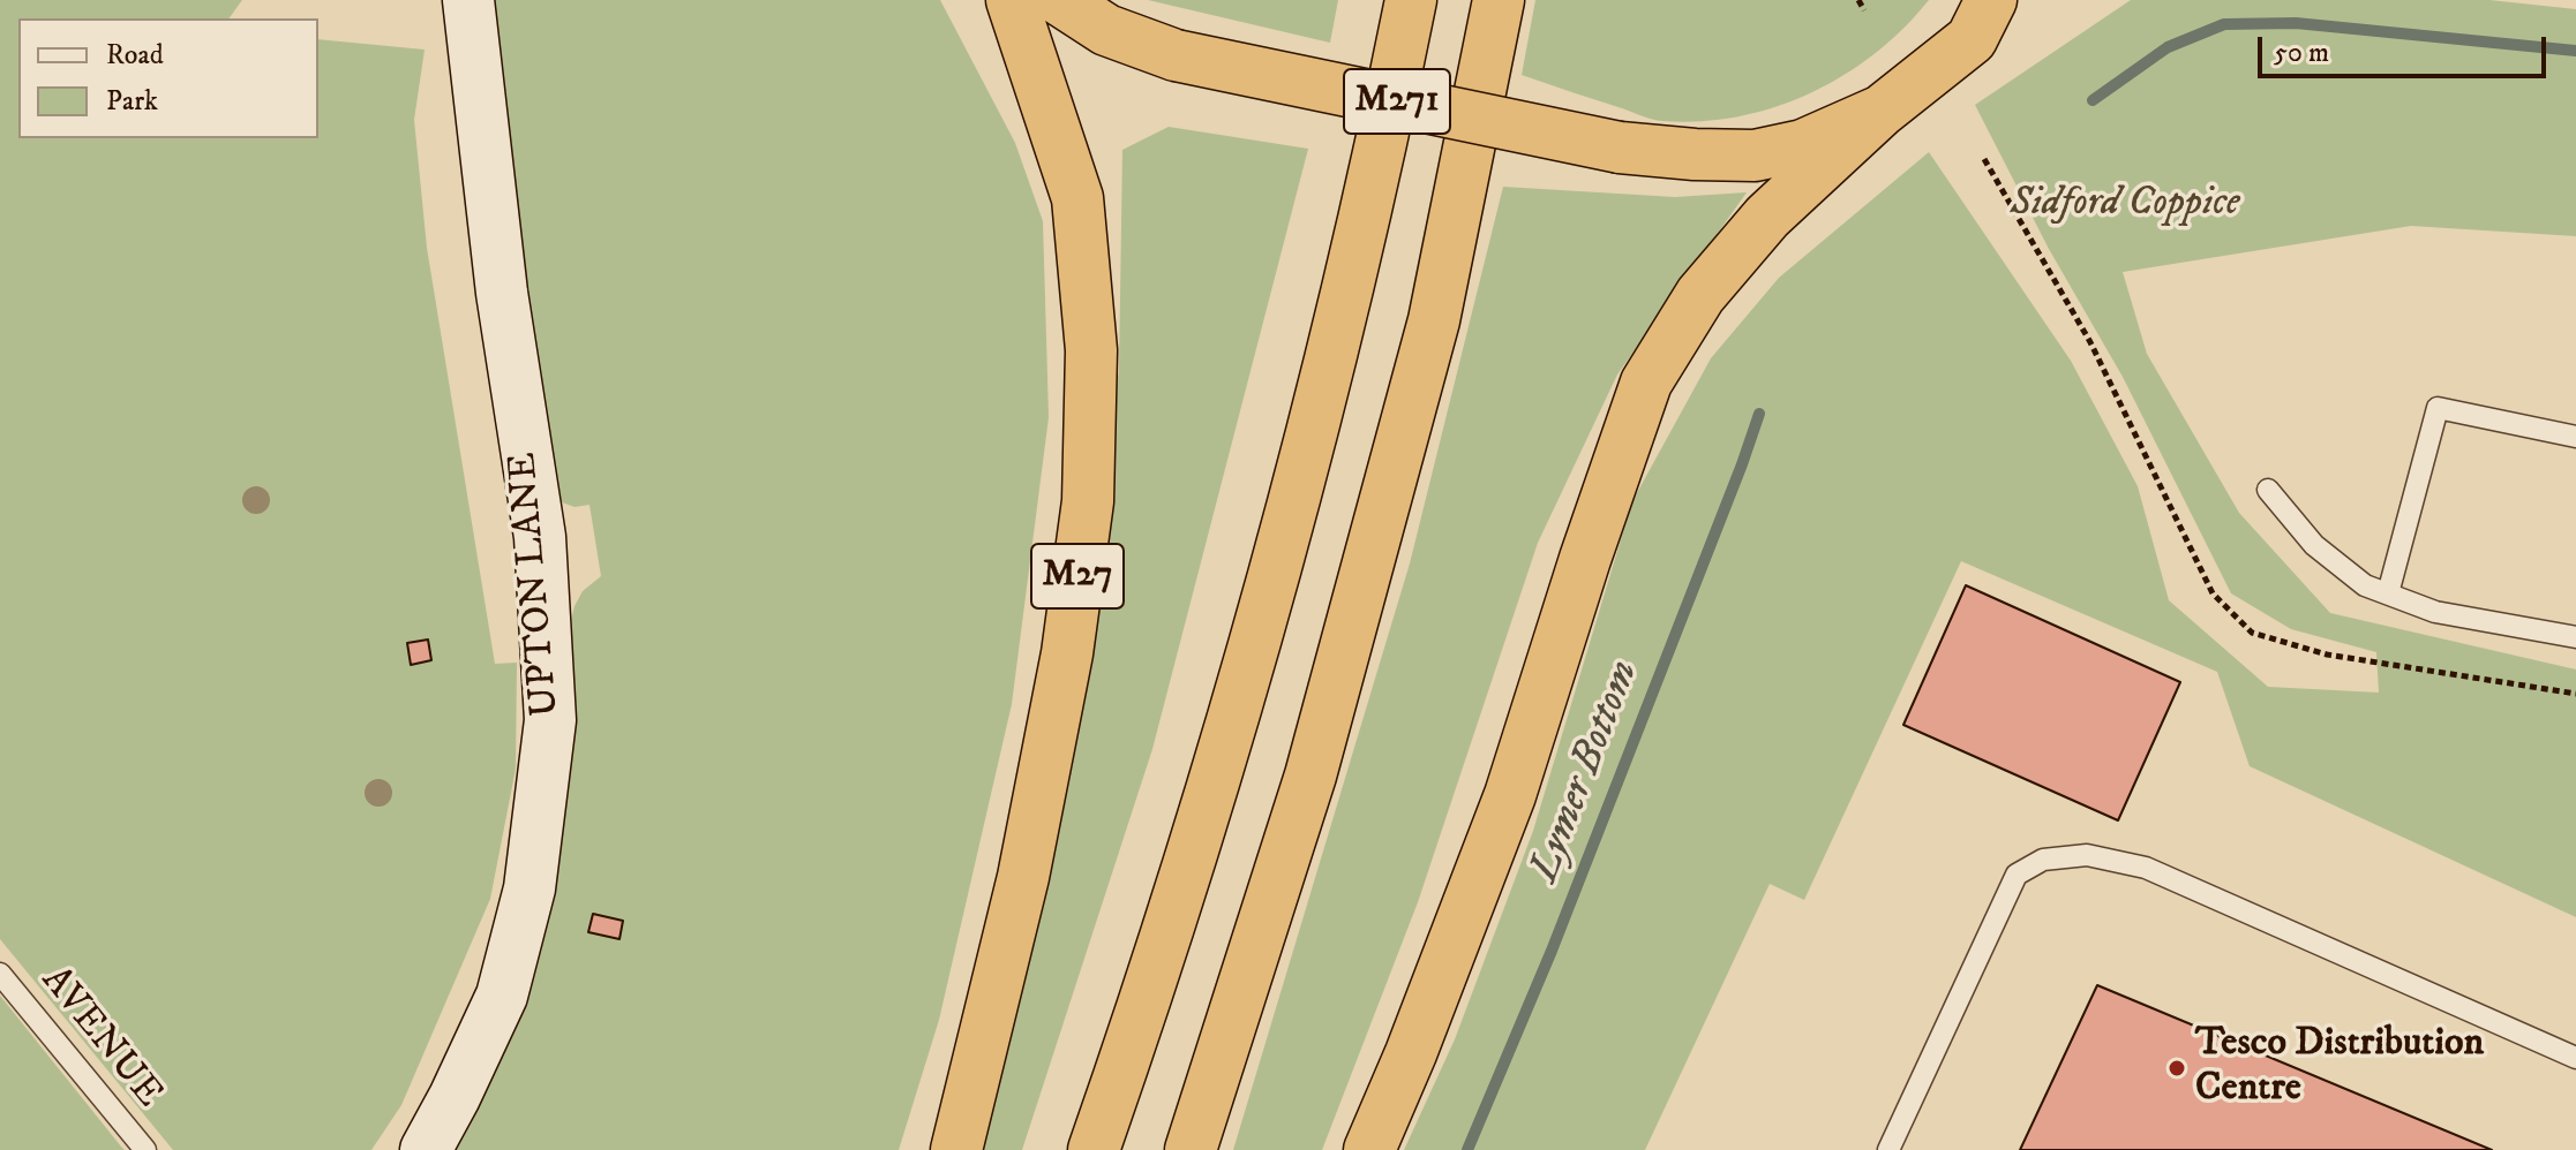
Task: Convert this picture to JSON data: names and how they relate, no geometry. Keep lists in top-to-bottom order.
{
  "streets": {
    "highway": ["M271", "M27"],
    "street": ["UPTON LANE"],
    "lane": ["AVENUE"]
  },
  "water": ["Lymer Bottom"],
  "parks": ["Sidford Coppice"],
  "places": ["Tesco Distribution Centre"],
  "legend": ["Road", "Park"],
  "scale_bar": "50 m"
}
